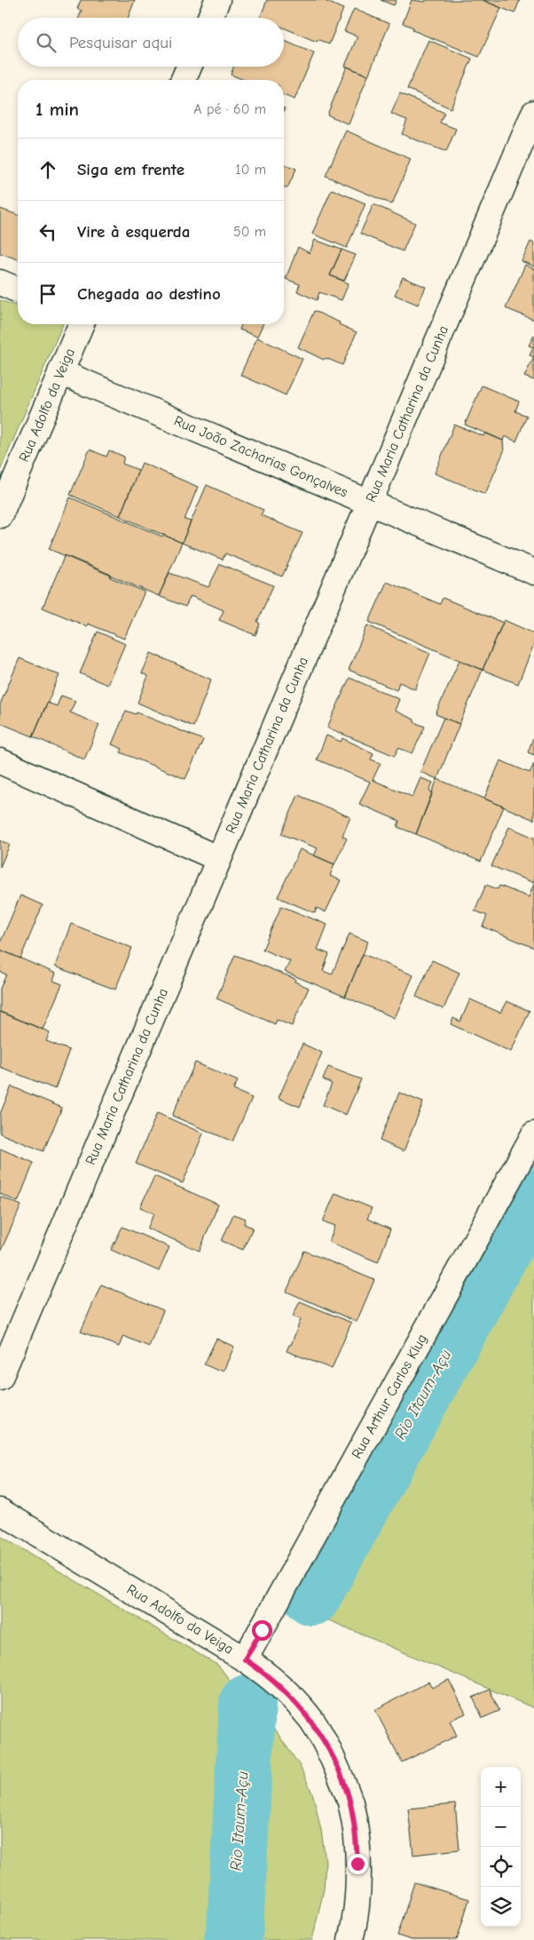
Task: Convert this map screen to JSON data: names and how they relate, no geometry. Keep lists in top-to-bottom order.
{
  "streets": {
    "street": [
      "Rua Adolfo da Veiga",
      "Rua Maria Catharina da Cunha",
      "Rua João Zacharias Gonçalves",
      "Rua Arthur Carlos Klug"
    ]
  },
  "crossings": [
    ["Rua Adolfo da Veiga", "Rua João Zacharias Gonçalves"],
    ["Rua Adolfo da Veiga", "Rua Arthur Carlos Klug"],
    ["Rua Maria Catharina da Cunha", "Rua João Zacharias Gonçalves"]
  ],
  "water": ["Rio Itaum-Açu"],
  "page": {
    "search": "Pesquisar aqui",
    "heading": ["1 min", "A pé · 60 m"],
    "list": [
      ["Siga em frente", "10 m"],
      ["Vire à esquerda", "50 m"],
      "Chegada ao destino"
    ],
    "map_buttons": ["+", "−"]
  }
}
